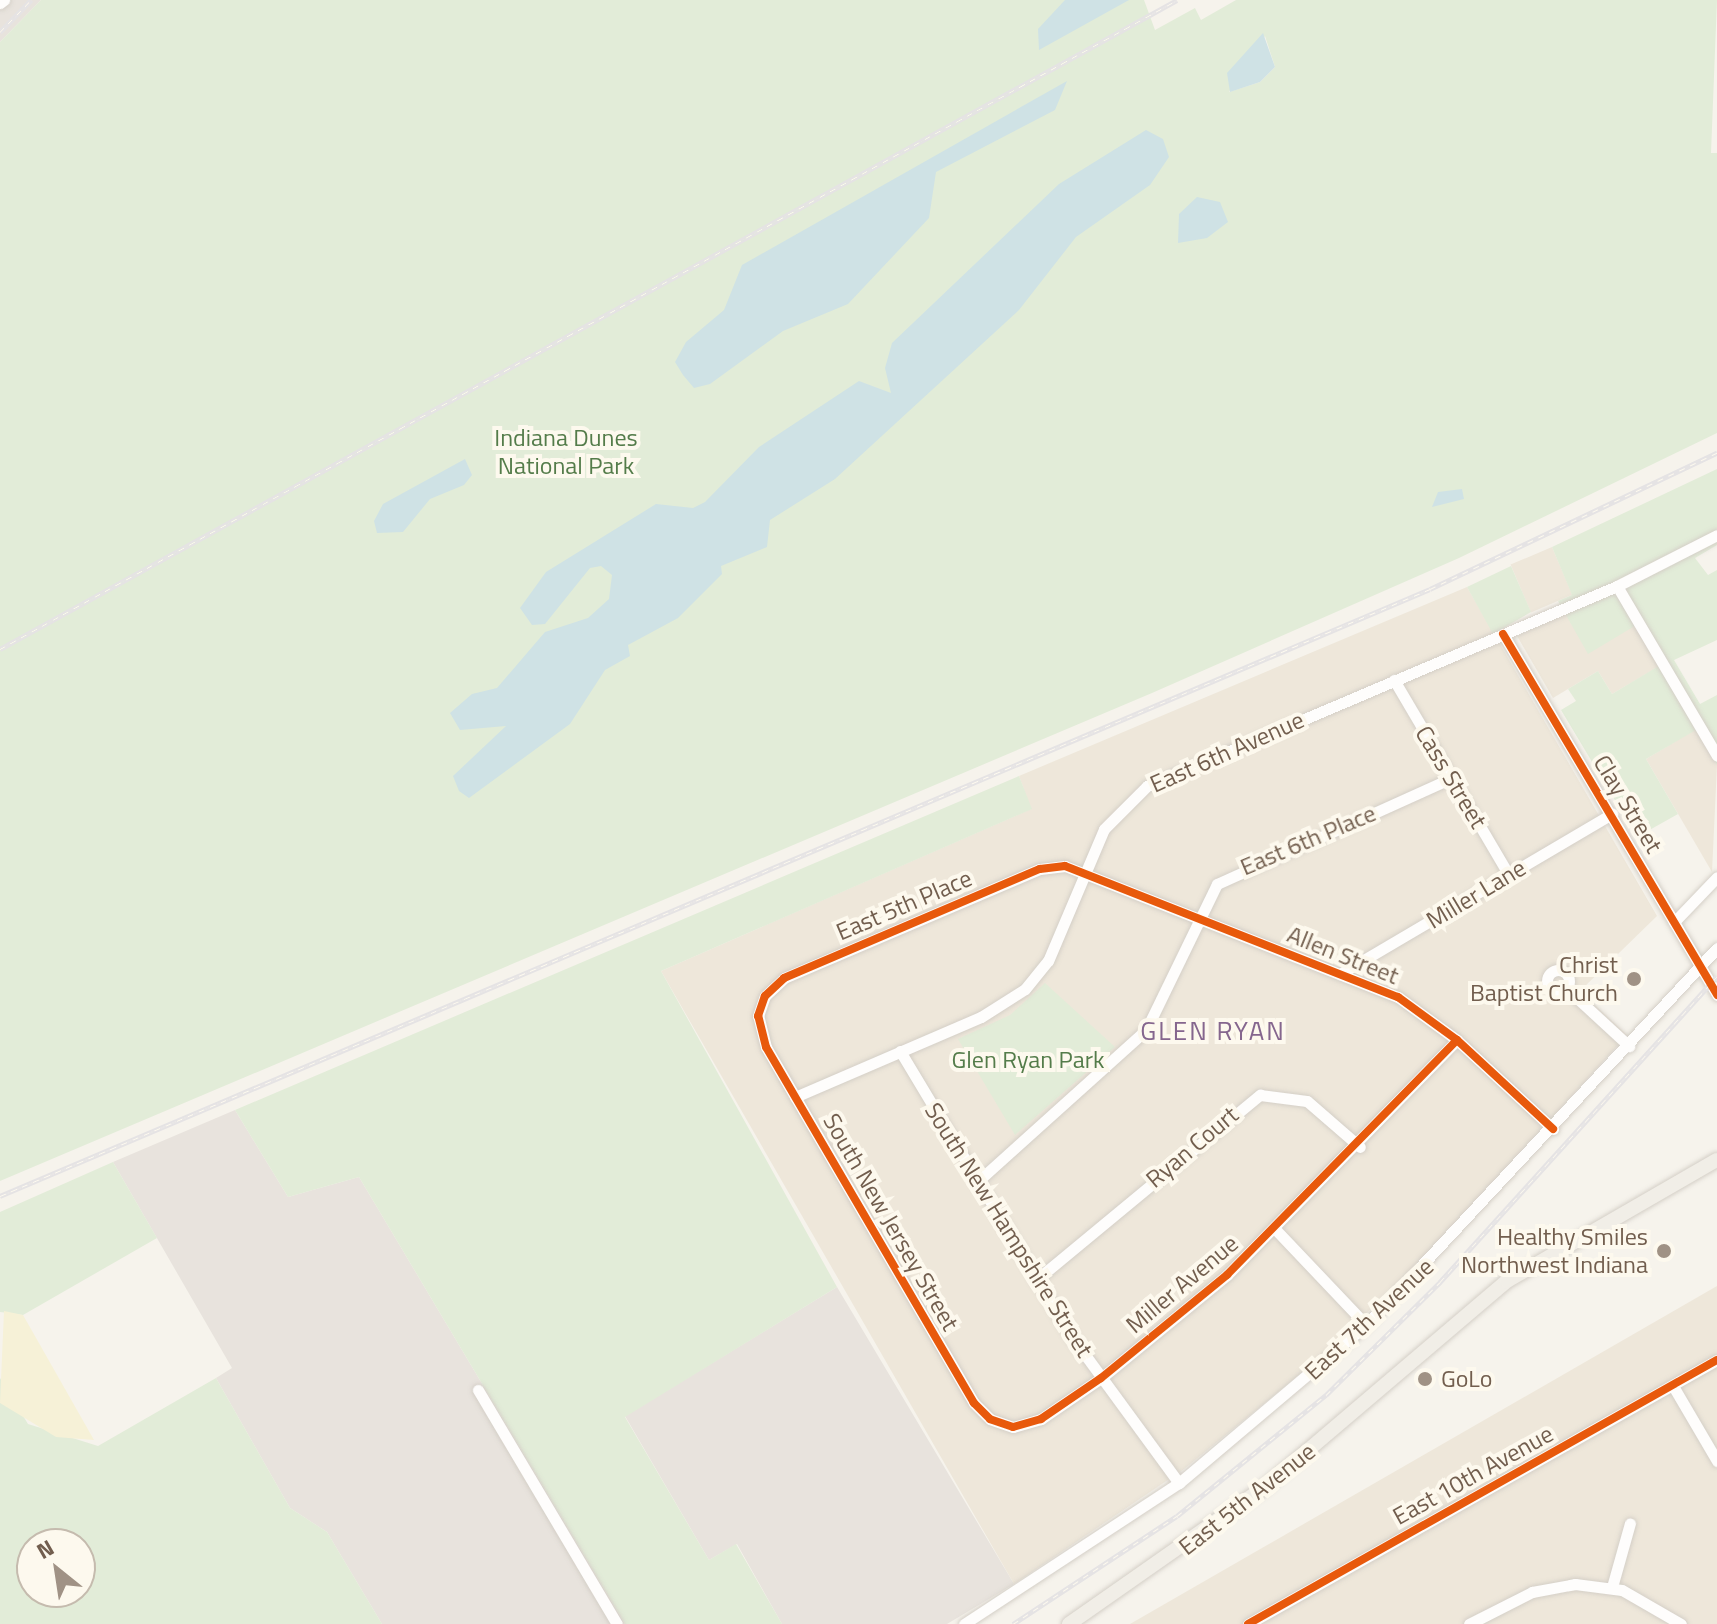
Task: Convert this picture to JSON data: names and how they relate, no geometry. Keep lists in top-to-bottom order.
{
  "streets": {
    "main road": ["East 5th Avenue"],
    "street": [
      "East 6th Avenue",
      "Cass Street",
      "Clay Street",
      "East 6th Place",
      "Miller Lane",
      "East 5th Place",
      "Allen Street",
      "Ryan Court",
      "South New Jersey Street",
      "South New Hampshire Street",
      "Miller Avenue",
      "East 7th Avenue",
      "East 10th Avenue"
    ]
  },
  "crossings": [
    ["East 6th Avenue", "Cass Street"],
    ["East 6th Avenue", "Clay Street"],
    ["East 6th Avenue", "East 5th Place"],
    ["East 6th Avenue", "Allen Street"],
    ["East 6th Avenue", "South New Jersey Street"],
    ["East 6th Avenue", "South New Hampshire Street"],
    ["Cass Street", "East 6th Place"],
    ["Cass Street", "Miller Lane"],
    ["Clay Street", "Miller Lane"],
    ["Clay Street", "East 7th Avenue"],
    ["East 6th Place", "Allen Street"],
    ["East 6th Place", "South New Hampshire Street"],
    ["Miller Lane", "Allen Street"],
    ["East 5th Place", "Allen Street"],
    ["East 5th Place", "South New Jersey Street"],
    ["Allen Street", "Miller Avenue"],
    ["Allen Street", "East 7th Avenue"],
    ["Ryan Court", "South New Hampshire Street"],
    ["Ryan Court", "Miller Avenue"],
    ["South New Jersey Street", "Miller Avenue"],
    ["South New Hampshire Street", "Miller Avenue"],
    ["South New Hampshire Street", "East 7th Avenue"]
  ],
  "districts": ["GLEN RYAN"],
  "parks": ["Indiana Dunes National Park", "Glen Ryan Park"],
  "places": ["Christ Baptist Church", "Healthy Smiles Northwest Indiana", "GoLo"],
  "north": "top left"
}
